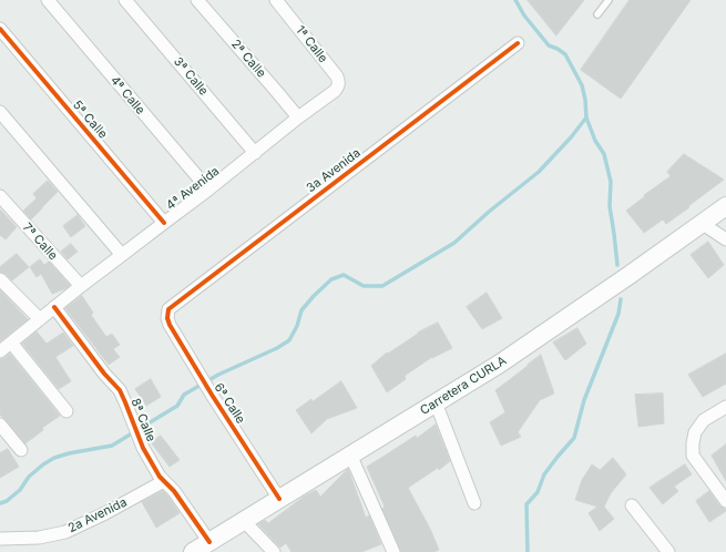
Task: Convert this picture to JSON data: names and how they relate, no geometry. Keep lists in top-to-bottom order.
{
  "streets": {
    "main road": ["Carretera CURLA"],
    "street": [
      "1ª Calle",
      "2ª Calle",
      "3ª Calle",
      "4ª Calle",
      "5ª Calle",
      "3a Avenida",
      "4ª Avenida",
      "7ª Calle",
      "6ª Calle",
      "8ª Calle",
      "2a Avenida"
    ]
  },
  "crossings": [
    ["1ª Calle", "4ª Avenida"],
    ["2ª Calle", "4ª Avenida"],
    ["3ª Calle", "4ª Avenida"],
    ["4ª Calle", "4ª Avenida"],
    ["5ª Calle", "4ª Avenida"],
    ["3a Avenida", "6ª Calle"],
    ["4ª Avenida", "7ª Calle"],
    ["4ª Avenida", "8ª Calle"],
    ["Carretera CURLA", "6ª Calle"],
    ["Carretera CURLA", "8ª Calle"],
    ["8ª Calle", "2a Avenida"]
  ]
}
